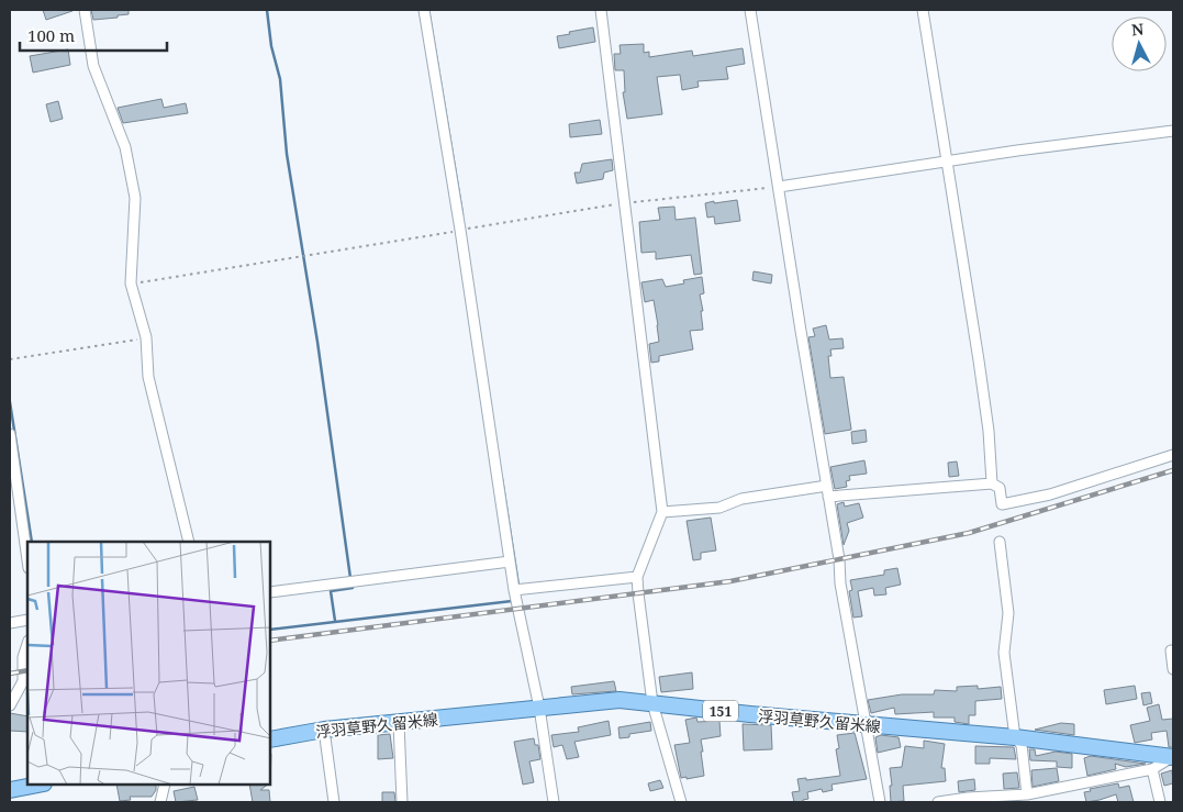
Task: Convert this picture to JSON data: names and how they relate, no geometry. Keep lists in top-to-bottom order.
{
  "streets": {
    "main road": ["151", "浮羽草野久留米線"]
  },
  "scale_bar": "100 m",
  "north": "top"
}
